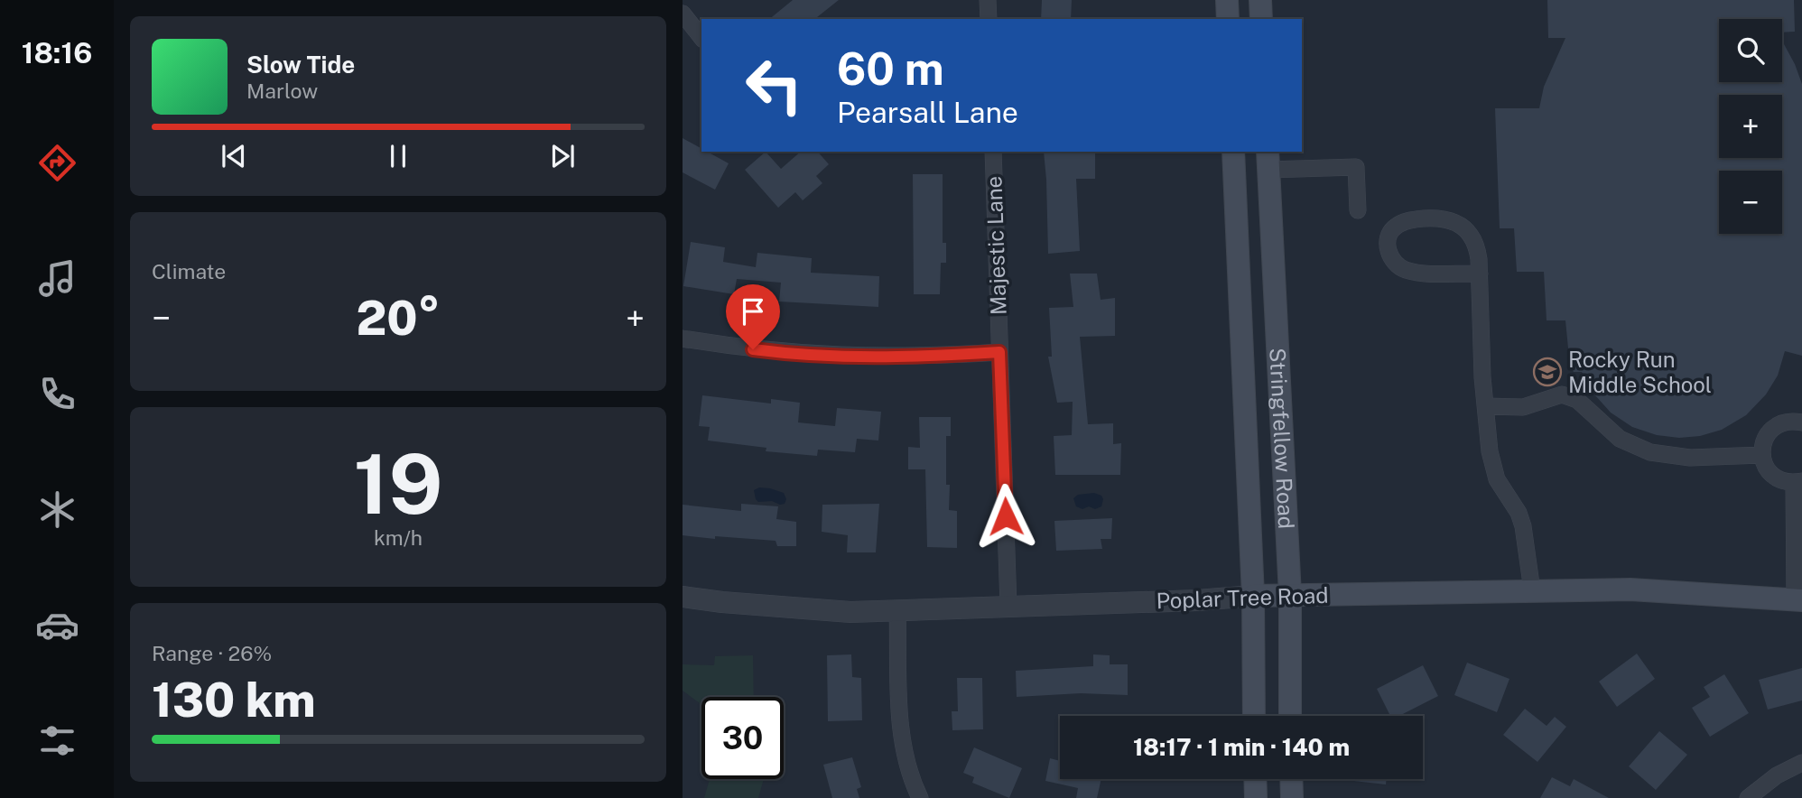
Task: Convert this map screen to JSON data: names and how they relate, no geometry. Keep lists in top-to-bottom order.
{
  "streets": {
    "main road": ["Stringfellow Road", "Poplar Tree Road"],
    "street": ["Majestic Lane"]
  },
  "crossings": [
    ["Majestic Lane", "Poplar Tree Road"],
    ["Stringfellow Road", "Poplar Tree Road"]
  ],
  "places": {
    "school or university": ["Rocky Run Middle School"]
  },
  "page": {
    "tabs": "18:16",
    "map_buttons": ["+", "−"],
    "turn": ["60 m", "Pearsall Lane"],
    "song": ["Slow Tide", "Marlow"],
    "tile": [
      "Climate",
      ["19", "km/h"],
      ["Range · 26%", "130 km"]
    ],
    "heat": ["−", "20°", "+"],
    "limit": "30",
    "trip": "18:17 · 1 min · 140 m"
  }
}
